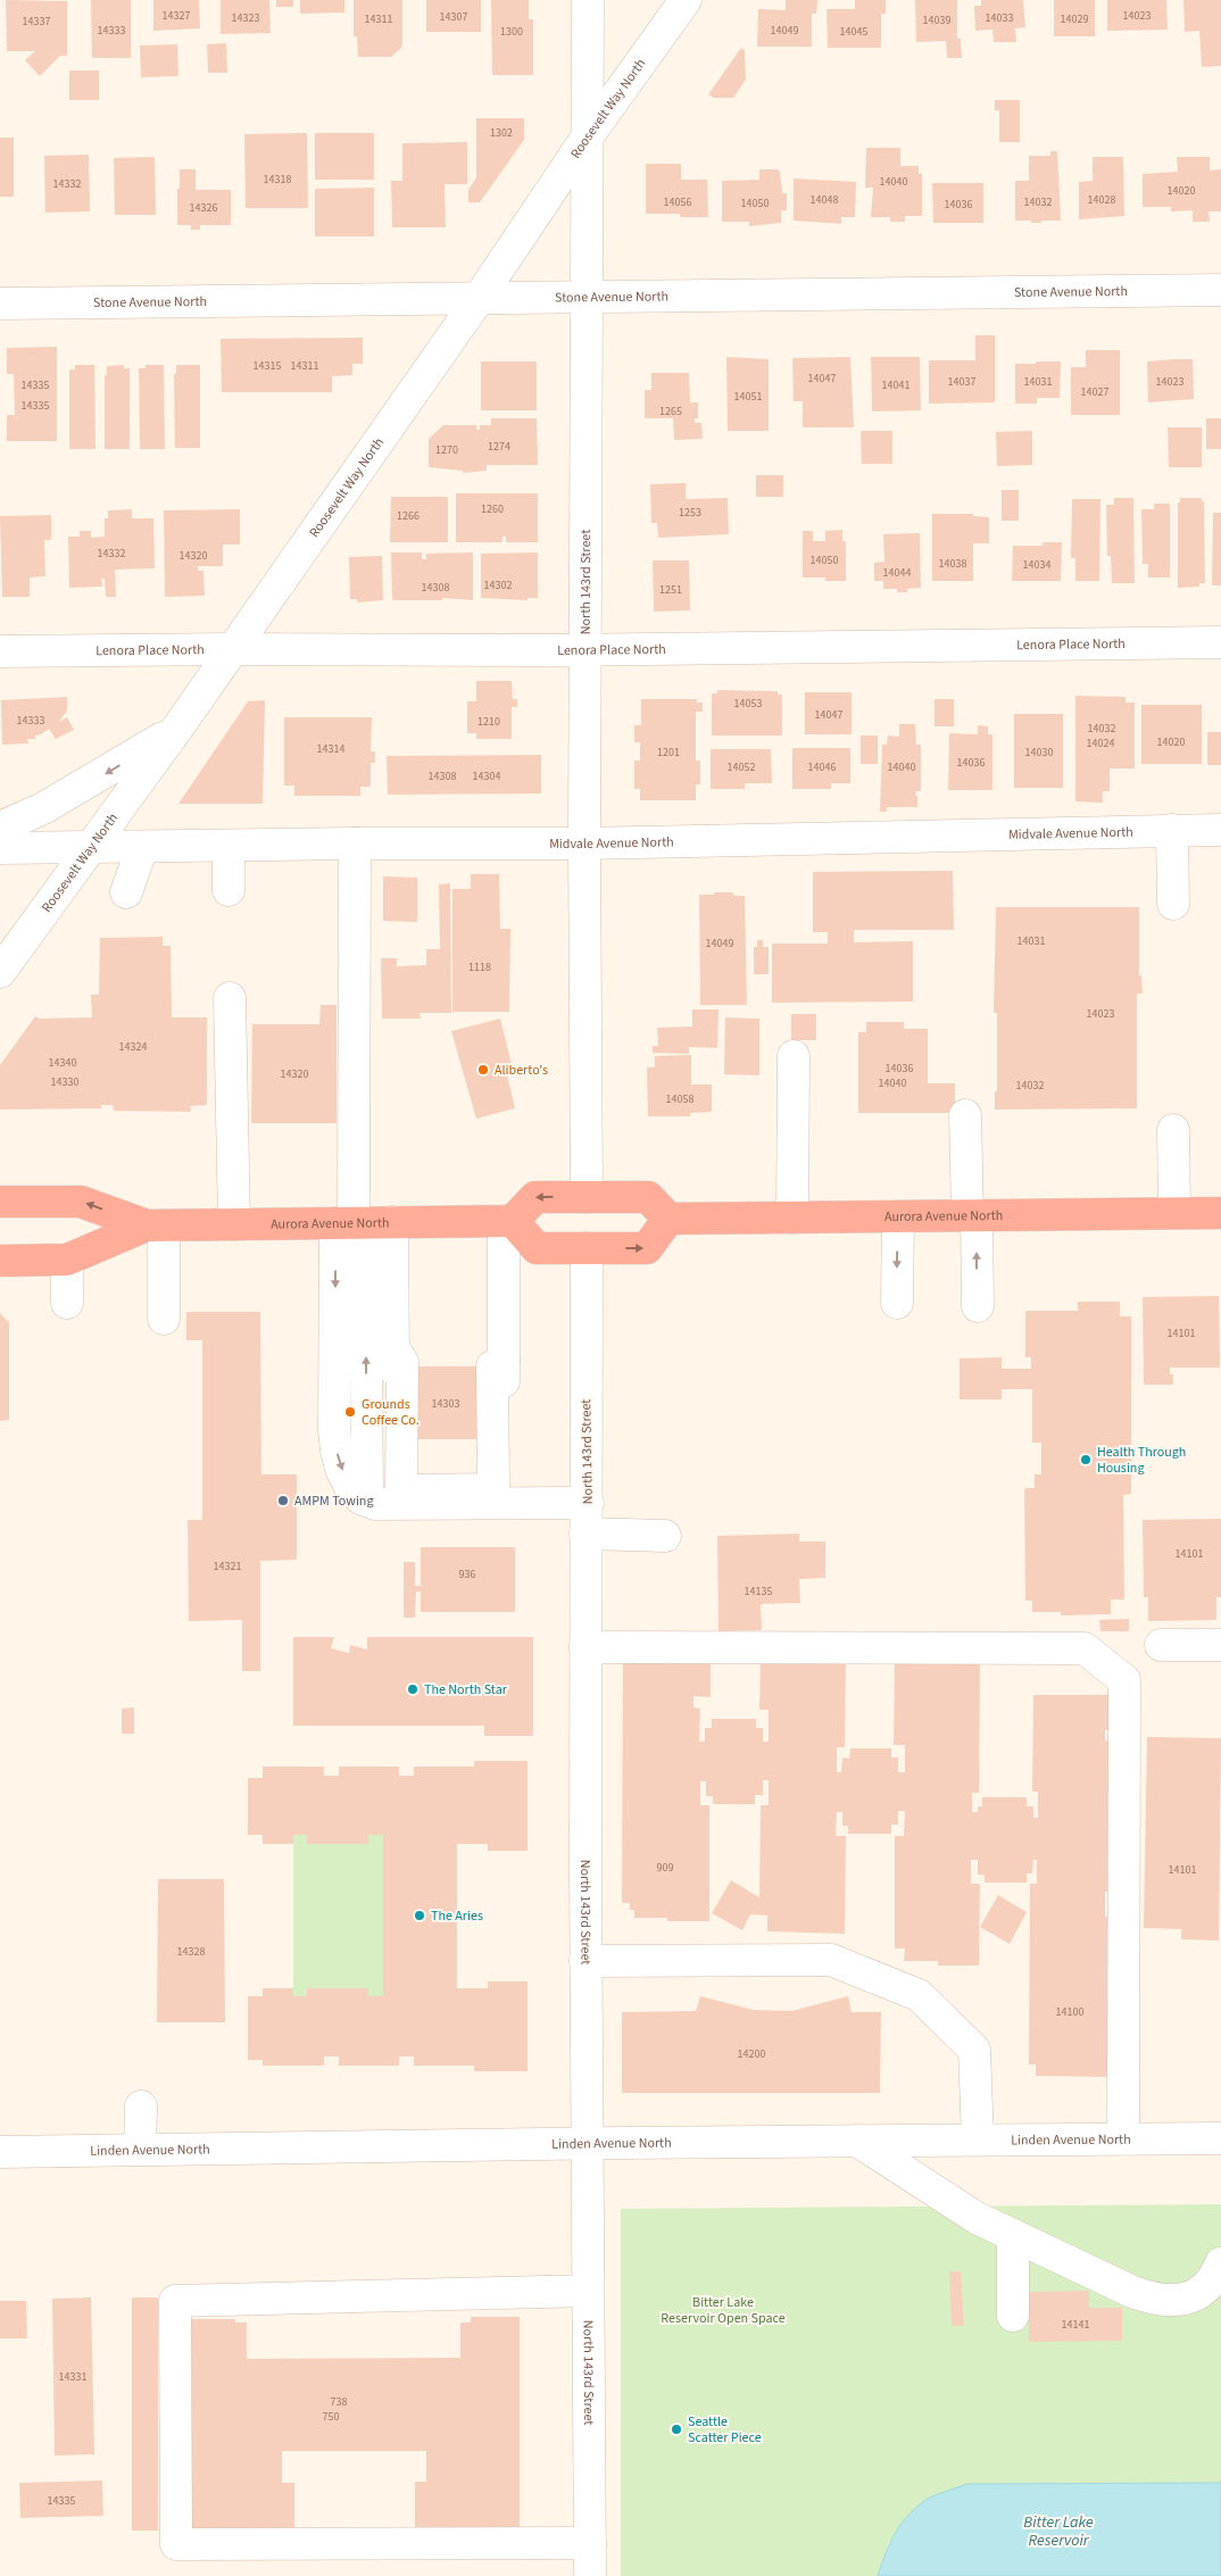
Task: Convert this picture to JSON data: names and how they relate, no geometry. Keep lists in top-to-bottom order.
{
  "streets": {
    "highway": ["Aurora Avenue North"],
    "street": [
      "Roosevelt Way North",
      "Stone Avenue North",
      "North 143rd Street",
      "Lenora Place North",
      "Midvale Avenue North",
      "Linden Avenue North"
    ]
  },
  "crossings": [
    ["Roosevelt Way North", "Stone Avenue North"],
    ["Roosevelt Way North", "North 143rd Street"],
    ["Roosevelt Way North", "Lenora Place North"],
    ["Roosevelt Way North", "Midvale Avenue North"],
    ["Stone Avenue North", "North 143rd Street"],
    ["North 143rd Street", "Lenora Place North"],
    ["North 143rd Street", "Midvale Avenue North"],
    ["North 143rd Street", "Linden Avenue North"]
  ],
  "water": ["Bitter Lake Reservoir"],
  "parks": ["Bitter Lake Reservoir Open Space"],
  "places": [
    "Aliberto's",
    "Grounds Coffee Co.",
    "Health Through Housing",
    "AMPM Towing",
    "The North Star",
    "The Aries",
    "Seattle Scatter Piece"
  ],
  "house_numbers": [
    "14327",
    "14023",
    "14307",
    "14323",
    "14033",
    "14311",
    "14029",
    "14039",
    "14337",
    "14333",
    "14049",
    "1300",
    "14045",
    "1302",
    "14318",
    "14040",
    "14332",
    "14020",
    "14048",
    "14028",
    "14056",
    "14032",
    "14050",
    "14036",
    "14326",
    "14315",
    "14311",
    "14047",
    "14037",
    "14031",
    "14023",
    "14335",
    "14041",
    "14027",
    "14051",
    "14335",
    "1265",
    "1274",
    "1270",
    "1260",
    "1253",
    "1266",
    "14332",
    "14320",
    "14050",
    "14038",
    "14034",
    "14044",
    "14302",
    "14308",
    "1251",
    "14053",
    "14047",
    "14333",
    "1210",
    "14032",
    "14020",
    "14024",
    "14314",
    "1201",
    "14030",
    "14036",
    "14052",
    "14046",
    "14040",
    "14308",
    "14304",
    "14031",
    "14049",
    "1118",
    "14023",
    "14324",
    "14340",
    "14036",
    "14320",
    "14330",
    "14040",
    "14032",
    "14058",
    "14101",
    "14303",
    "14101",
    "14321",
    "936",
    "14135",
    "909",
    "14101",
    "14328",
    "14100",
    "14200",
    "14141",
    "14331",
    "738",
    "750",
    "14335"
  ]
}
